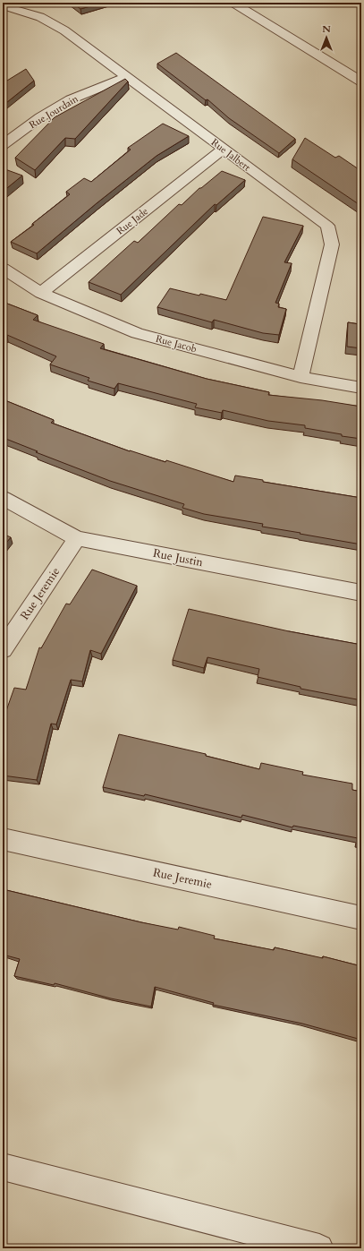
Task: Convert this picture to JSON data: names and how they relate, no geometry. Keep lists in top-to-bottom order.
{
  "streets": {
    "street": [
      "Rue Jourdain",
      "Rue Jalbert",
      "Rue Jade",
      "Rue Jacob",
      "Rue Justin",
      "Rue Jeremie"
    ]
  },
  "crossings": [
    ["Rue Jourdain", "Rue Jalbert"],
    ["Rue Jalbert", "Rue Jade"],
    ["Rue Jalbert", "Rue Jacob"],
    ["Rue Jade", "Rue Jacob"],
    ["Rue Justin", "Rue Jeremie"]
  ],
  "north": "top"
}
